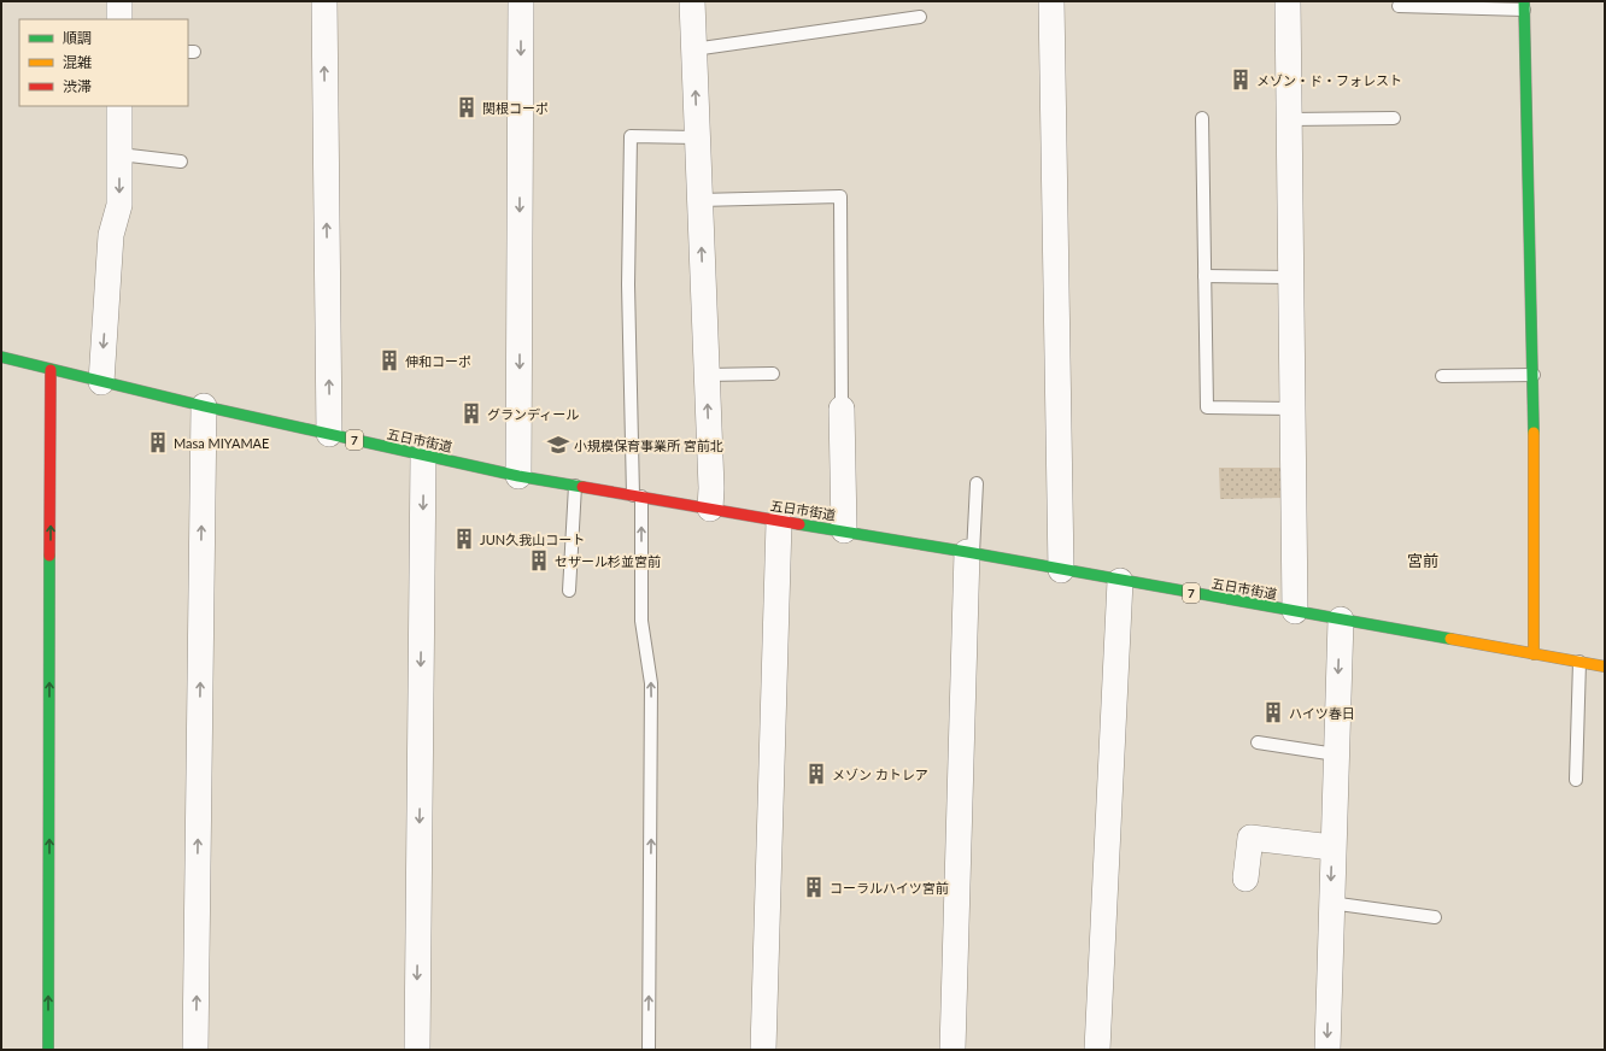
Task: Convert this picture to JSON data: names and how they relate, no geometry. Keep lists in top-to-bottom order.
{
  "streets": {
    "main road": ["7", "五日市街道"]
  },
  "districts": ["宮前"],
  "places": {
    "building": [
      "メゾン・ド・フォレスト",
      "関根コーポ",
      "伸和コーポ",
      "グランディール",
      "Masa MIYAMAE",
      "JUN久我山コート",
      "セザール杉並宮前",
      "ハイツ春日",
      "メゾン カトレア",
      "コーラルハイツ宮前"
    ],
    "school or university": ["小規模保育事業所 宮前北"]
  },
  "legend": ["順調", "混雑", "渋滞"]
}
